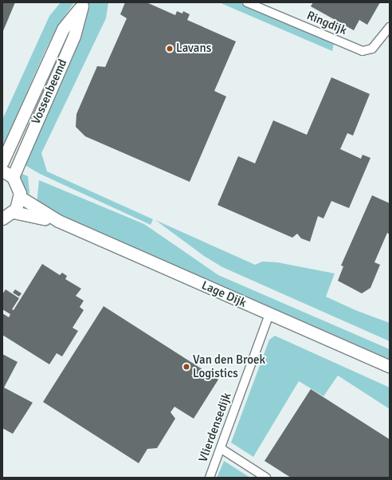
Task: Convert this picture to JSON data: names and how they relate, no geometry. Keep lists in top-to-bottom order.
{
  "streets": {
    "main road": ["Vossenbeemd", "Lage Dijk"],
    "street": ["Ringdijk", "Vlierdensedijk"]
  },
  "crossings": [
    ["Lage Dijk", "Vlierdensedijk"]
  ],
  "places": ["Lavans", "Van den Broek Logistics"]
}
